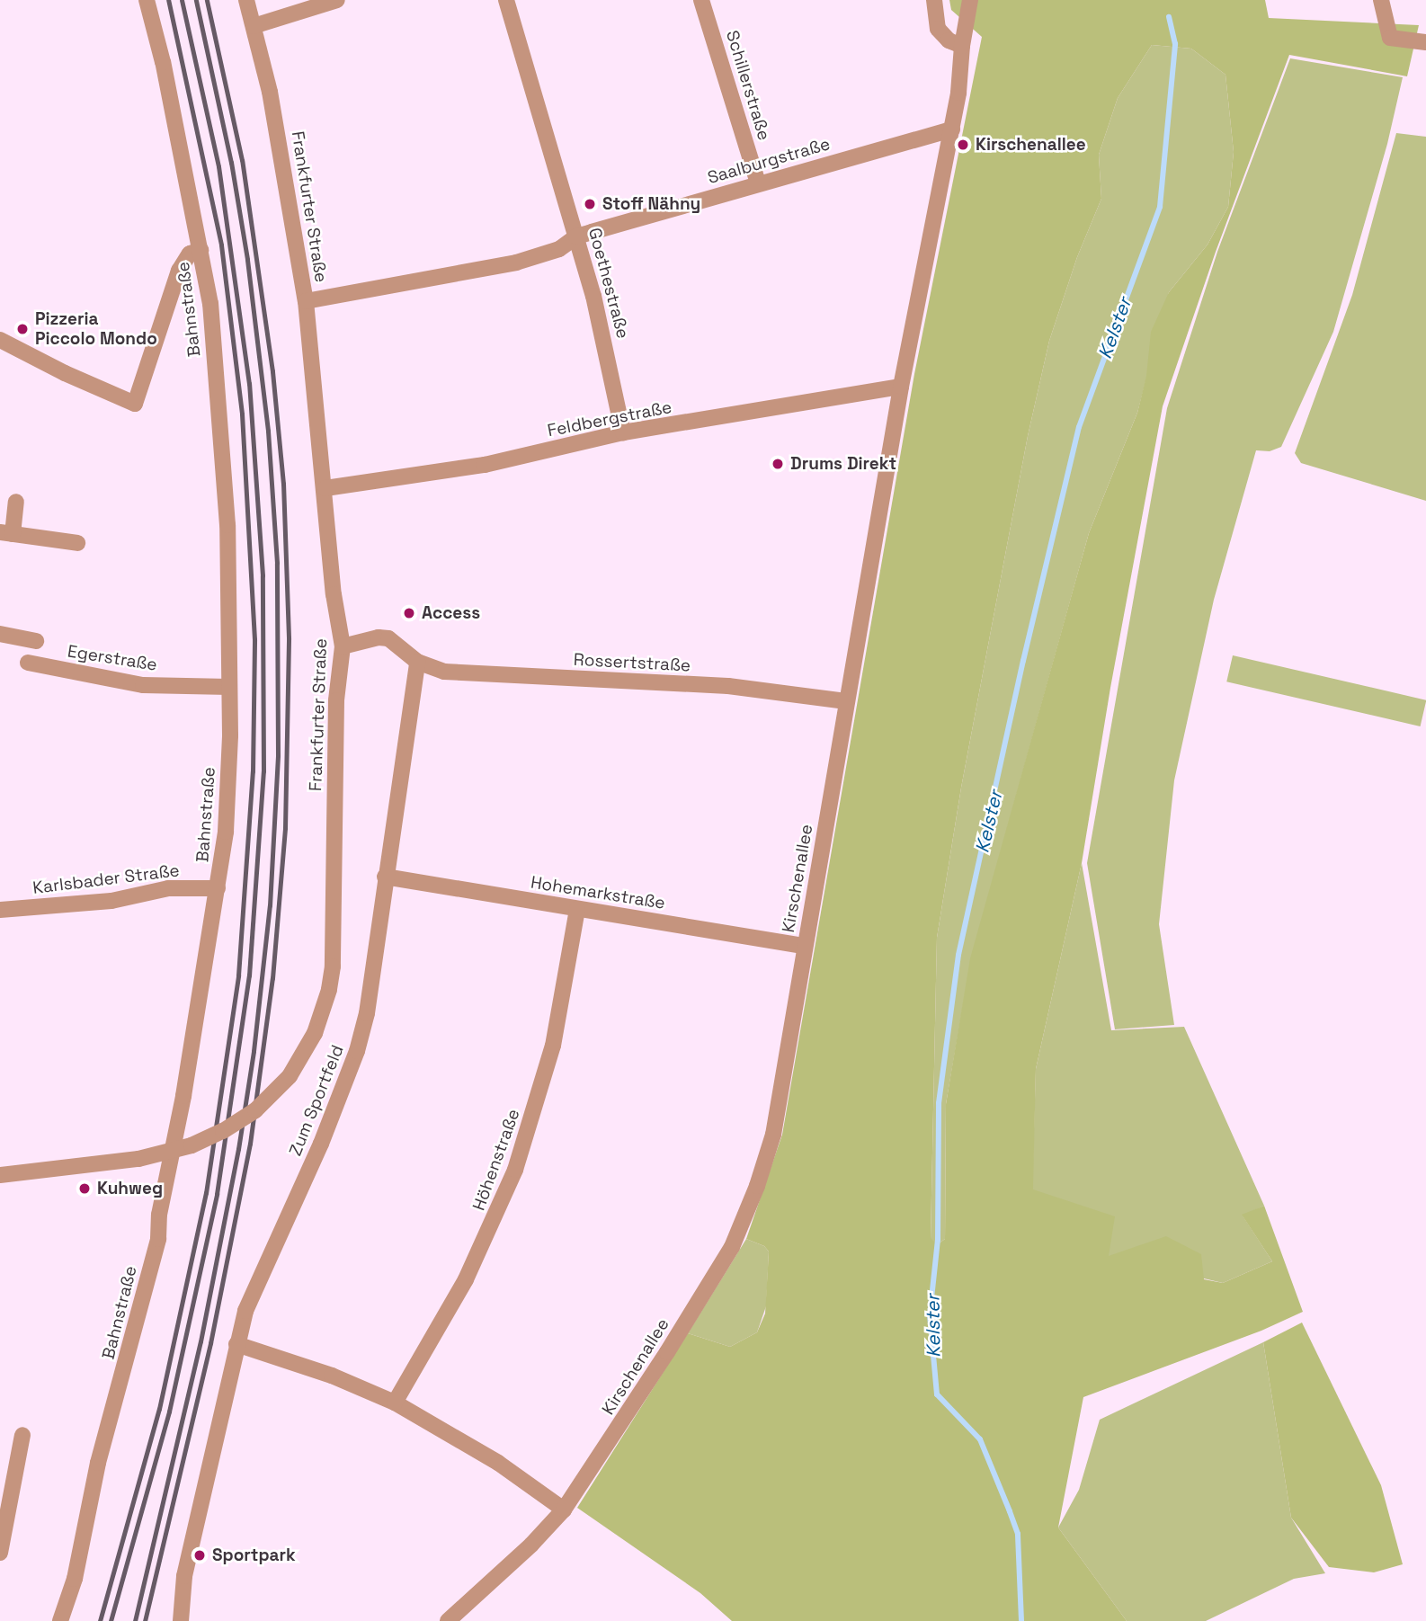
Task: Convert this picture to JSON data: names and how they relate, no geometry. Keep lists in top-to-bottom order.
{
  "streets": {
    "street": [
      "Schillerstraße",
      "Saalburgstraße",
      "Frankfurter Straße",
      "Goethestraße",
      "Bahnstraße",
      "Feldbergstraße",
      "Egerstraße",
      "Rossertstraße",
      "Kirschenallee",
      "Karlsbader Straße",
      "Hohemarkstraße",
      "Zum Sportfeld",
      "Höhenstraße"
    ]
  },
  "crossings": [
    ["Schillerstraße", "Saalburgstraße"],
    ["Saalburgstraße", "Frankfurter Straße"],
    ["Saalburgstraße", "Goethestraße"],
    ["Saalburgstraße", "Kirschenallee"],
    ["Frankfurter Straße", "Feldbergstraße"],
    ["Goethestraße", "Feldbergstraße"],
    ["Bahnstraße", "Egerstraße"],
    ["Bahnstraße", "Karlsbader Straße"],
    ["Feldbergstraße", "Kirschenallee"],
    ["Rossertstraße", "Kirschenallee"],
    ["Rossertstraße", "Zum Sportfeld"],
    ["Kirschenallee", "Hohemarkstraße"],
    ["Hohemarkstraße", "Zum Sportfeld"],
    ["Hohemarkstraße", "Höhenstraße"]
  ],
  "water": ["Kelster"],
  "places": [
    "Kirschenallee",
    "Stoff Nähny",
    "Pizzeria Piccolo Mondo",
    "Drums Direkt",
    "Access",
    "Kuhweg",
    "Sportpark"
  ]
}
